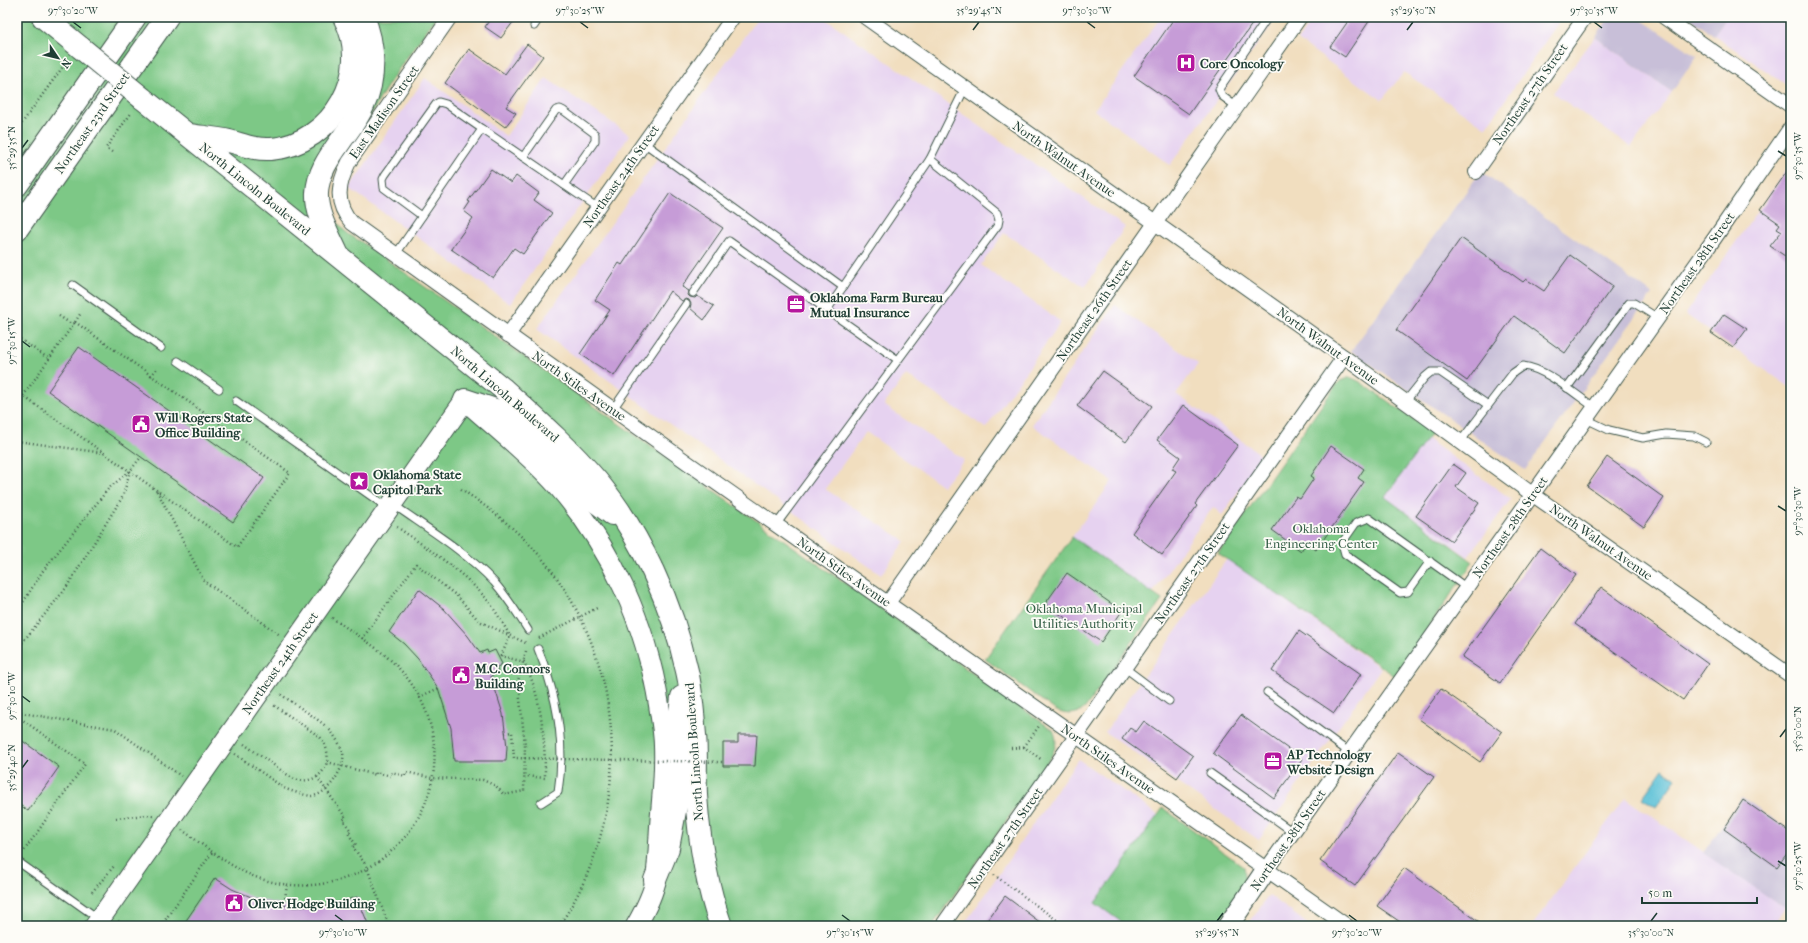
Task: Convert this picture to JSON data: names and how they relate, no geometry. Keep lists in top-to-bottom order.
{
  "streets": {
    "main road": ["Northeast 23rd Street", "North Lincoln Boulevard"],
    "street": [
      "Northeast 27th Street",
      "East Madison Street",
      "North Walnut Avenue",
      "Northeast 24th Street",
      "Northeast 28th Street",
      "Northeast 26th Street",
      "North Stiles Avenue"
    ]
  },
  "crossings": [
    ["Northeast 27th Street", "North Walnut Avenue"],
    ["Northeast 27th Street", "North Stiles Avenue"],
    ["East Madison Street", "North Stiles Avenue"],
    ["North Walnut Avenue", "Northeast 28th Street"],
    ["North Walnut Avenue", "Northeast 26th Street"],
    ["Northeast 24th Street", "North Stiles Avenue"],
    ["Northeast 28th Street", "North Stiles Avenue"],
    ["Northeast 26th Street", "North Stiles Avenue"]
  ],
  "parks": ["Oklahoma Engineering Center", "Oklahoma Municipal Utilities Authority"],
  "places": {
    "hospital": ["Core Oncology"],
    "office": ["Oklahoma Farm Bureau Mutual Insurance", "AP Technology Website Design"],
    "public building": ["Will Rogers State Office Building", "M.C. Connors Building", "Oliver Hodge Building"],
    "place": ["Oklahoma State Capitol Park"]
  },
  "scale_bar": "50 m",
  "north": "bottom right",
  "coordinates": [
    "97°30'20\"W",
    "97°30'25\"W",
    "35°29'45\"N",
    "97°30'30\"W",
    "35°29'50\"N",
    "97°30'35\"W",
    "35°29'35\"N",
    "97°30'15\"W",
    "97°30'10\"W",
    "35°30'00\"N",
    "35°29'40\"N",
    "35°29'55\"N"
  ]
}
